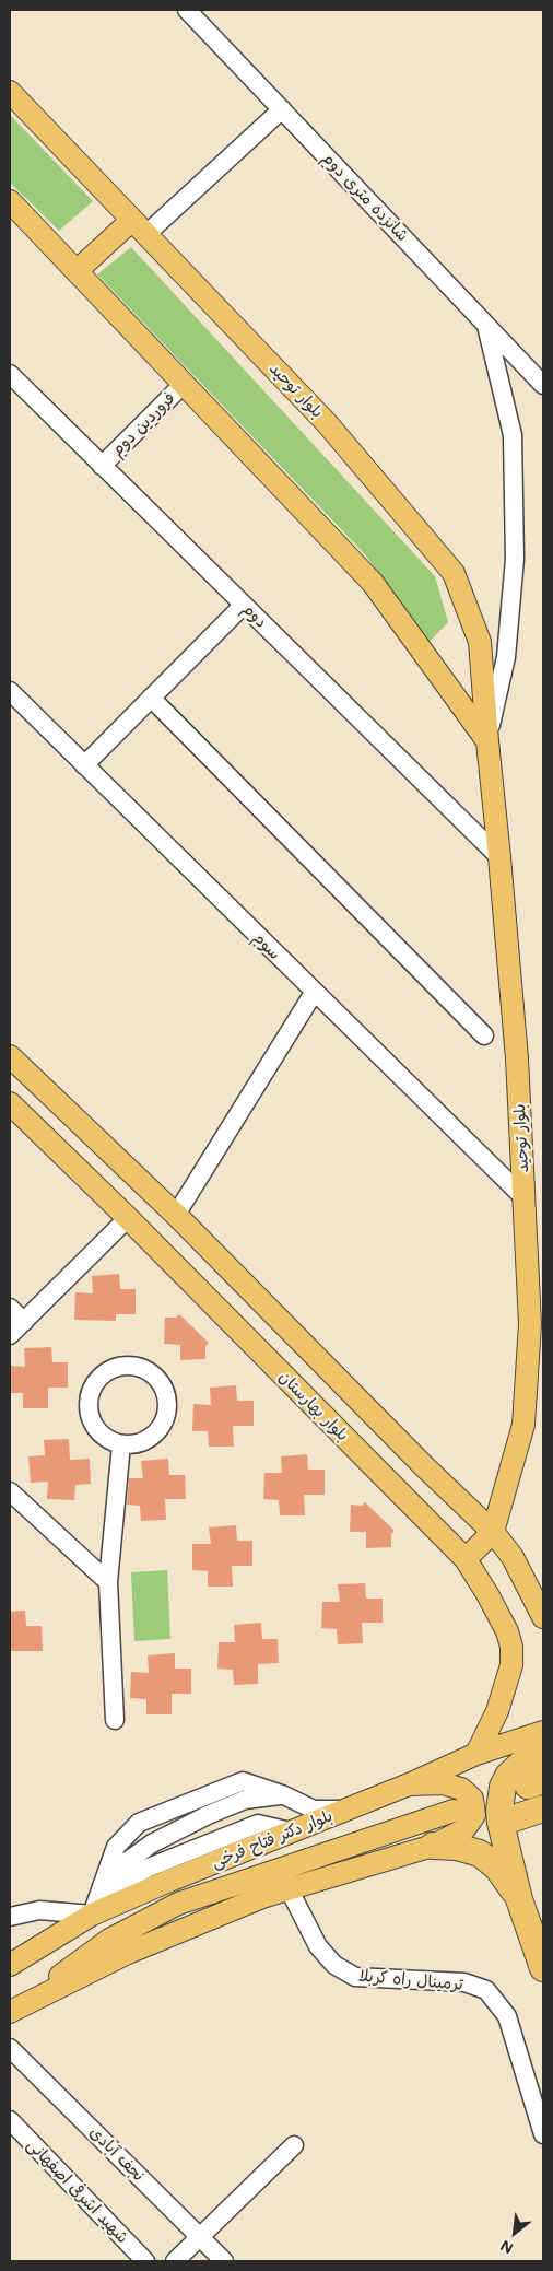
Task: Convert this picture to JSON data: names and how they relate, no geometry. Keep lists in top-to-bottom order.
{
  "streets": {
    "main road": ["بلوار توحید", "بلوار بهارستان", "بلوار دکتر فتاح فرخی"],
    "street": [
      "شانزده متری دوم",
      "فروردین دوم",
      "دوم",
      "سوم",
      "ترمینال راه کربلا",
      "نجف آبادی",
      "شهید اشرفی اصفهانی"
    ]
  },
  "crossings": [
    ["بلوار توحید", "فروردین دوم"],
    ["بلوار توحید", "دوم"],
    ["بلوار توحید", "سوم"],
    ["فروردین دوم", "دوم"],
    ["بلوار بهارستان", "بلوار دکتر فتاح فرخی"]
  ],
  "north": "bottom left"
}
